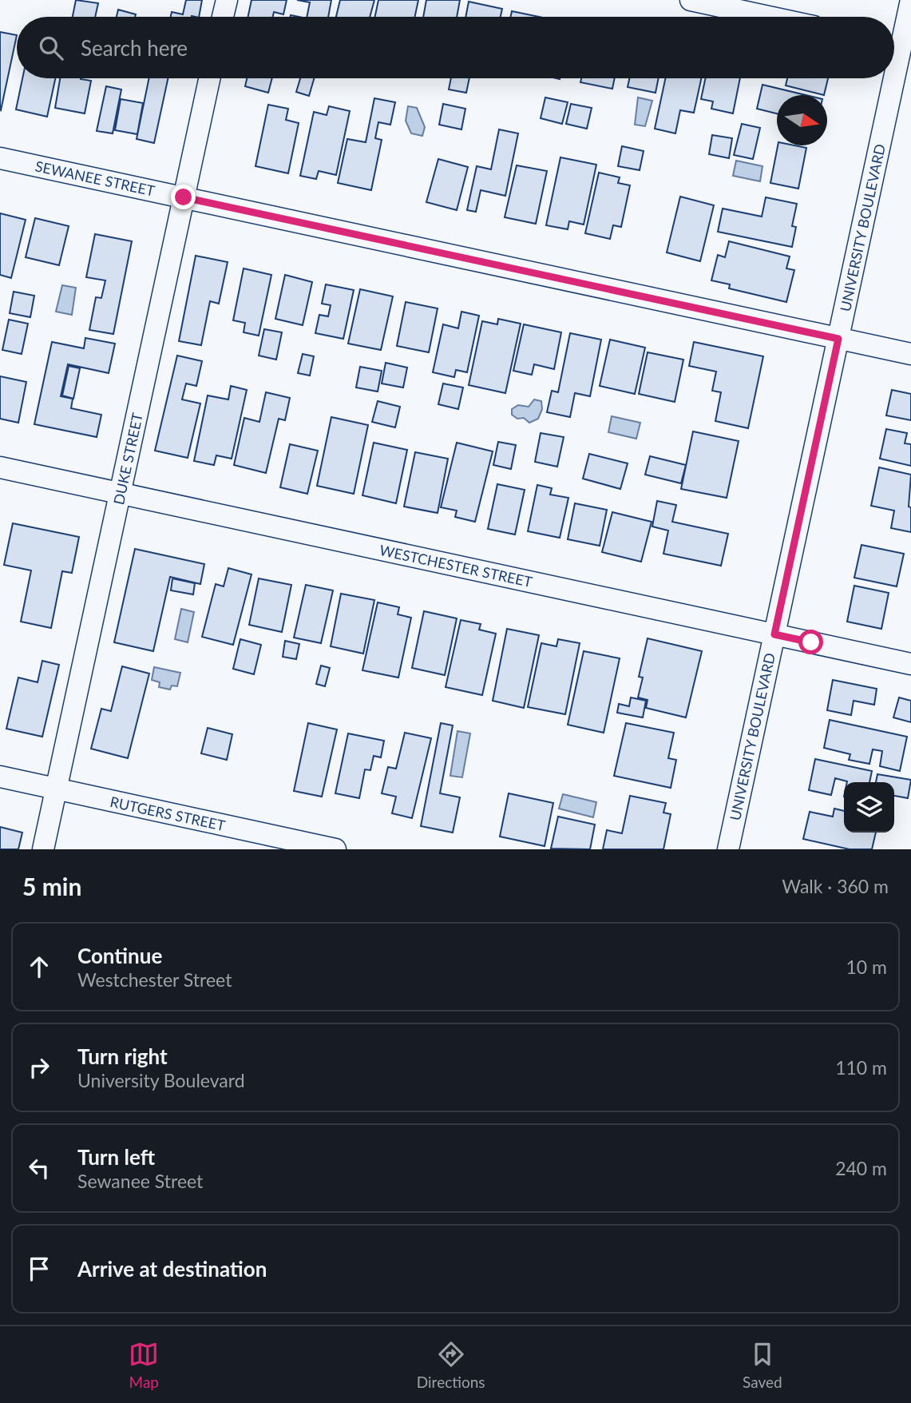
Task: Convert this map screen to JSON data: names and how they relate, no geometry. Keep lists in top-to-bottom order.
{
  "streets": {
    "street": [
      "SEWANEE STREET",
      "UNIVERSITY BOULEVARD",
      "DUKE STREET",
      "WESTCHESTER STREET",
      "RUTGERS STREET"
    ]
  },
  "crossings": [
    ["SEWANEE STREET", "UNIVERSITY BOULEVARD"],
    ["SEWANEE STREET", "DUKE STREET"],
    ["UNIVERSITY BOULEVARD", "WESTCHESTER STREET"],
    ["DUKE STREET", "WESTCHESTER STREET"],
    ["DUKE STREET", "RUTGERS STREET"]
  ],
  "north": "right",
  "page": {
    "search": "Search here",
    "heading": ["5 min", "Walk · 360 m"],
    "list": [
      ["Continue", "Westchester Street", "10 m"],
      ["Turn right", "University Boulevard", "110 m"],
      ["Turn left", "Sewanee Street", "240 m"],
      "Arrive at destination"
    ],
    "nav": ["Map", "Directions", "Saved"]
  }
}
